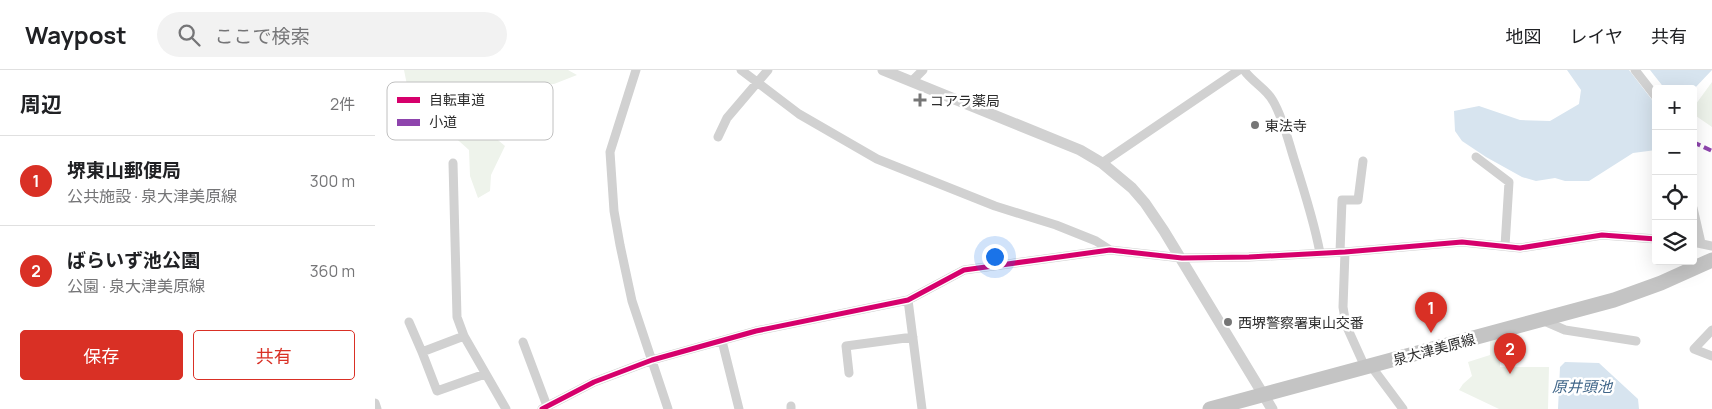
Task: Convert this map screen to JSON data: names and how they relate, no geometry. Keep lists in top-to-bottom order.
{
  "streets": {
    "main road": ["泉大津美原線"]
  },
  "water": ["原井頭池"],
  "places": {
    "health": ["コアラ薬局"],
    "other": ["東法寺", "西堺警察署東山交番"]
  },
  "legend": ["自転車道", "小道"],
  "page": {
    "header": "Waypost",
    "search": "ここで検索",
    "nav": ["地図", "レイヤ", "共有"],
    "heading": ["周辺", "2件"],
    "map_buttons": ["+", "−"],
    "list": [
      {
        "mark": "1",
        "name": "堺東山郵便局",
        "note": "公共施設 · 泉大津美原線",
        "value": "300 m"
      },
      {
        "mark": "2",
        "name": "ばらいず池公園",
        "note": "公園 · 泉大津美原線",
        "value": "360 m"
      }
    ],
    "pins": ["1", "2"],
    "buttons": ["保存", "共有"]
  }
}
